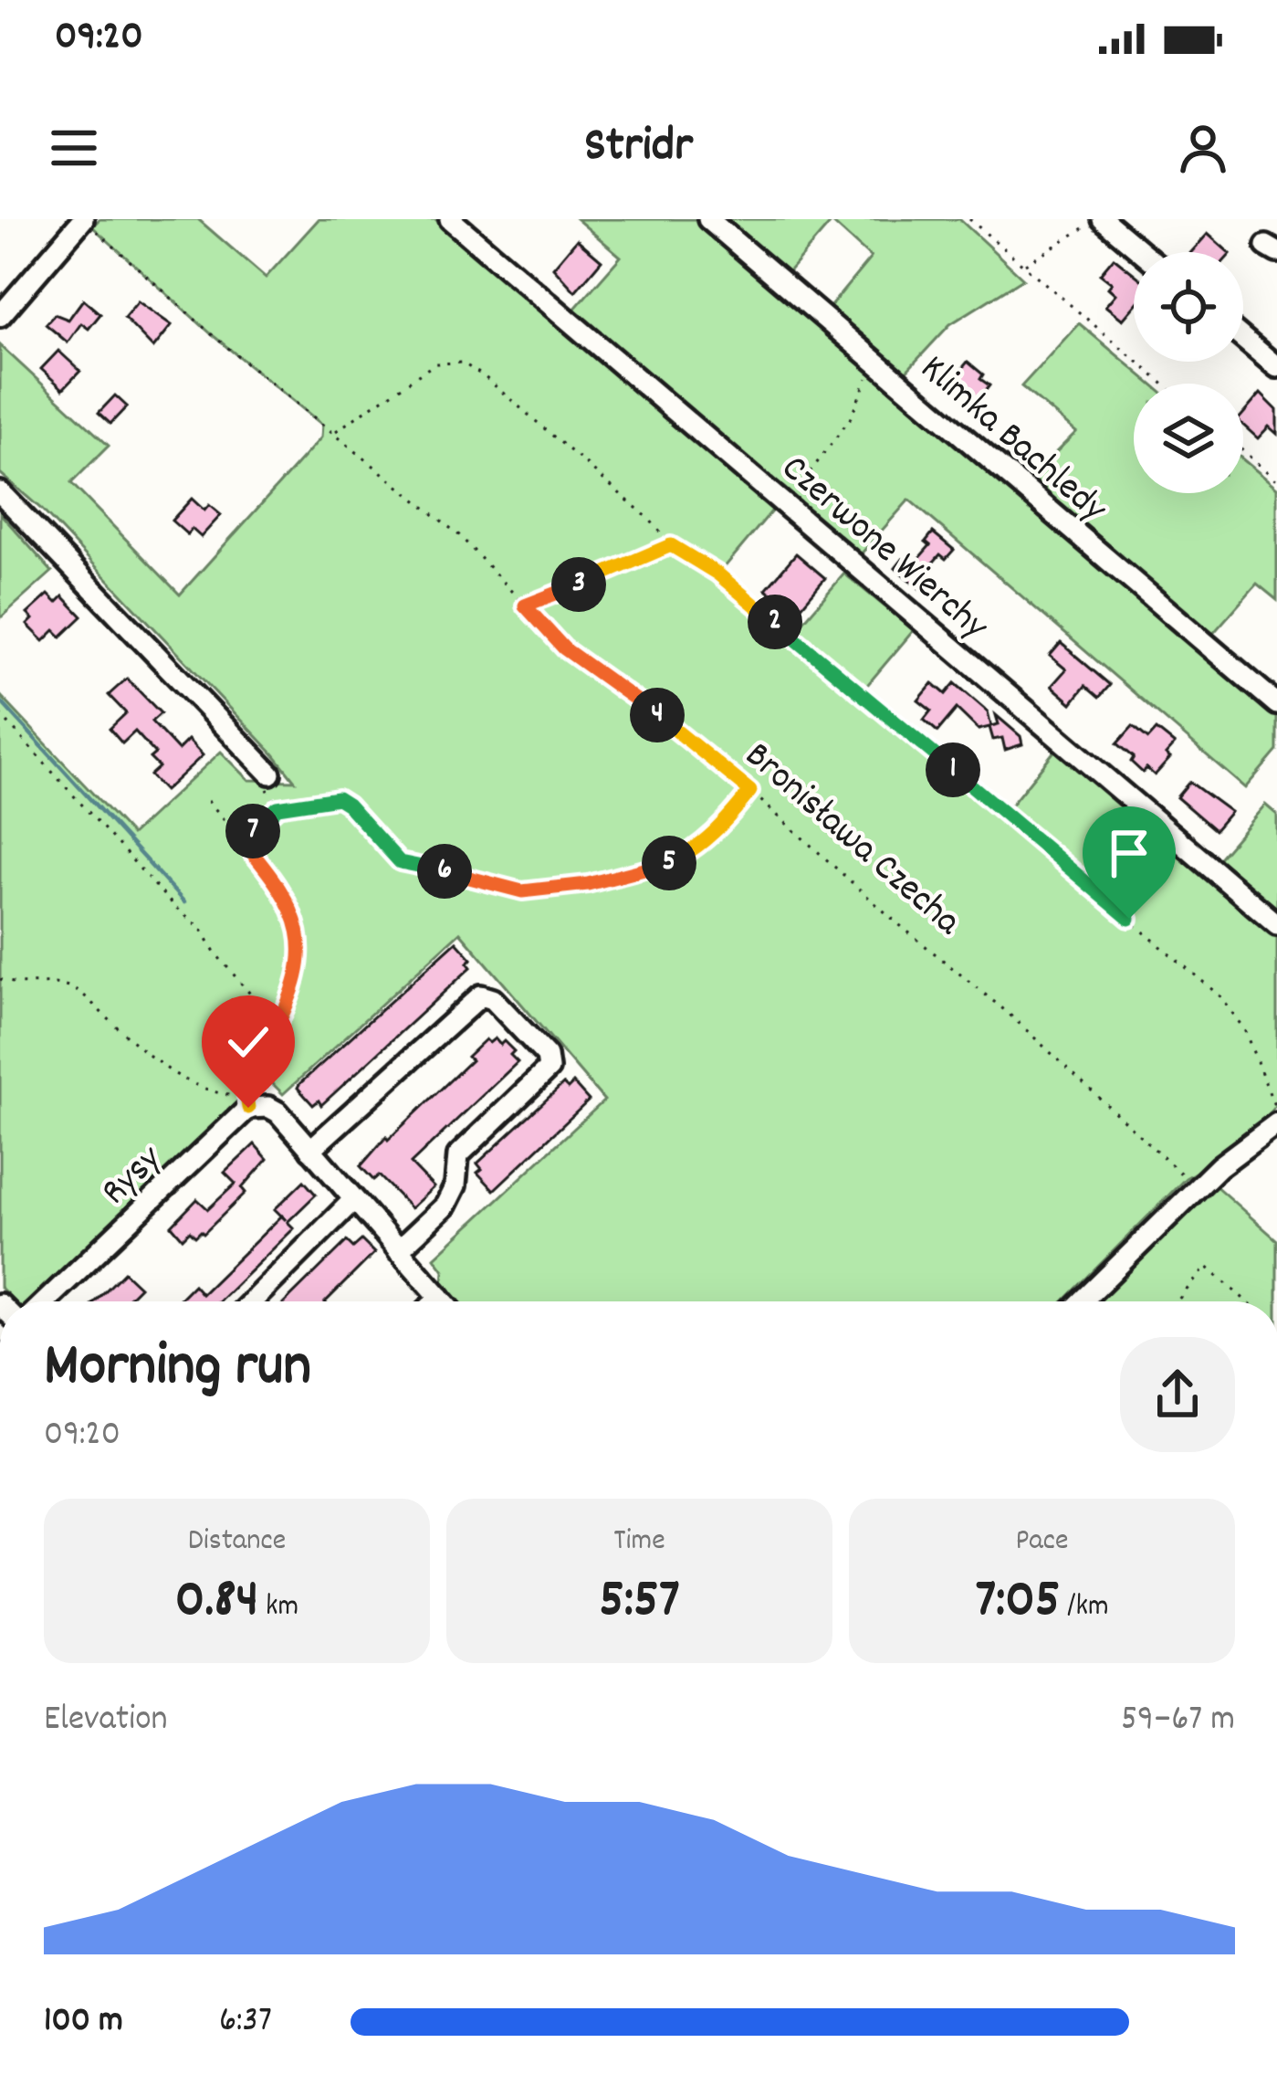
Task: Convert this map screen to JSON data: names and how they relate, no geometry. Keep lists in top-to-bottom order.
{
  "streets": {
    "street": ["Klimka Bachledy", "Czerwone Wierchy", "Rysy"],
    "path": ["Bronisława Czecha"]
  },
  "page": {
    "status": "09:20",
    "header": "Stridr",
    "pins": [
      "3",
      "2",
      "4",
      "1",
      "7",
      "5",
      "6"
    ],
    "heading": ["Morning run", "09:20"],
    "stats": [
      ["Distance", "0.84 km"],
      ["Time", "5:57"],
      ["Pace", "7:05 /km"]
    ],
    "chart": ["Elevation", "59–67 m"],
    "list": [
      {
        "name": "100 m",
        "note": "6:37"
      }
    ]
  }
}
